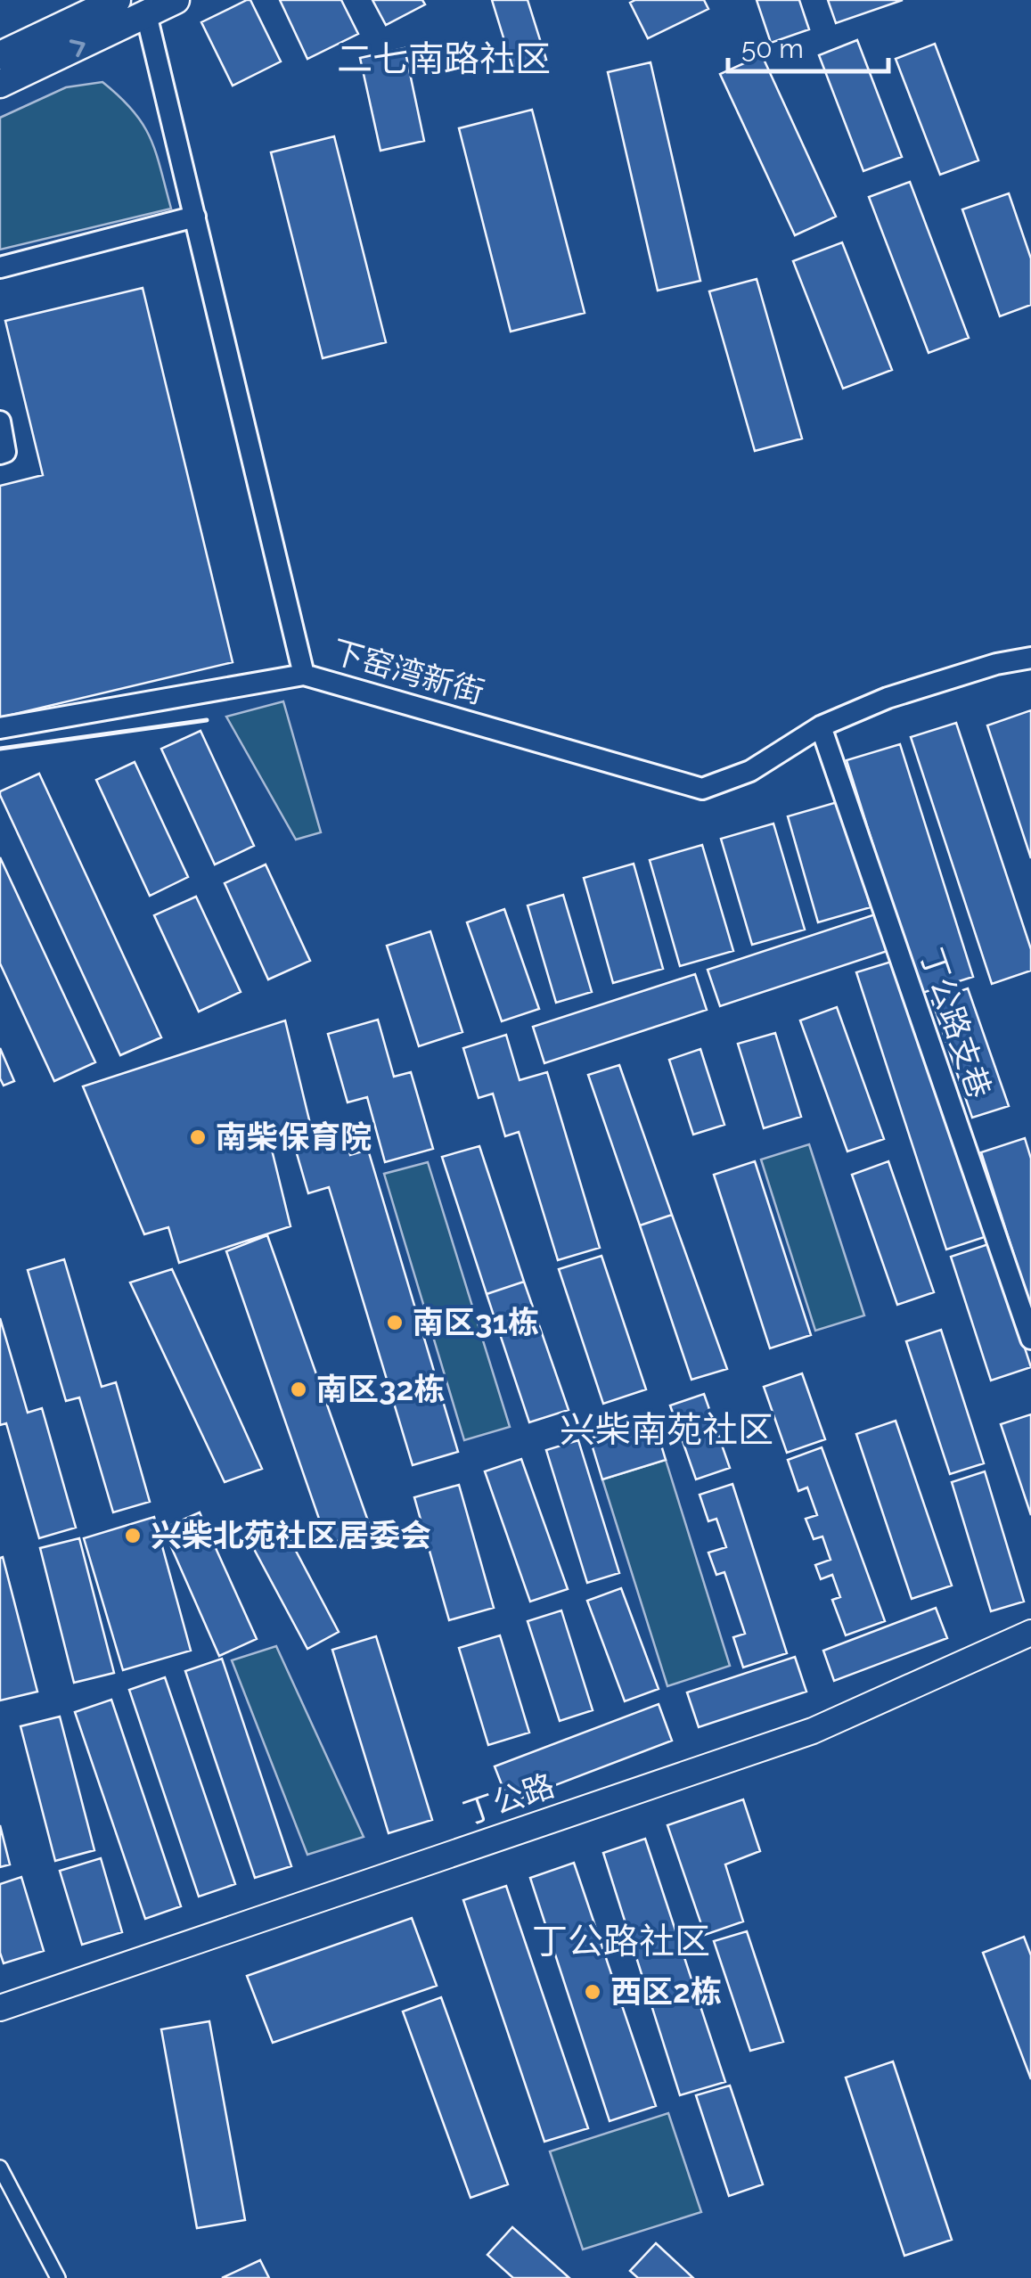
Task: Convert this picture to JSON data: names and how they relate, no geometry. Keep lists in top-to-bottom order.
{
  "streets": {
    "street": ["下窑湾新街", "丁公路支巷", "丁公路"]
  },
  "crossings": [
    ["下窑湾新街", "丁公路支巷"]
  ],
  "districts": ["二七南路社区", "兴柴南苑社区", "丁公路社区"],
  "places": [
    "南柴保育院",
    "南区31栋",
    "南区32栋",
    "兴柴北苑社区居委会",
    "西区2栋"
  ],
  "scale_bar": "50 m"
}
